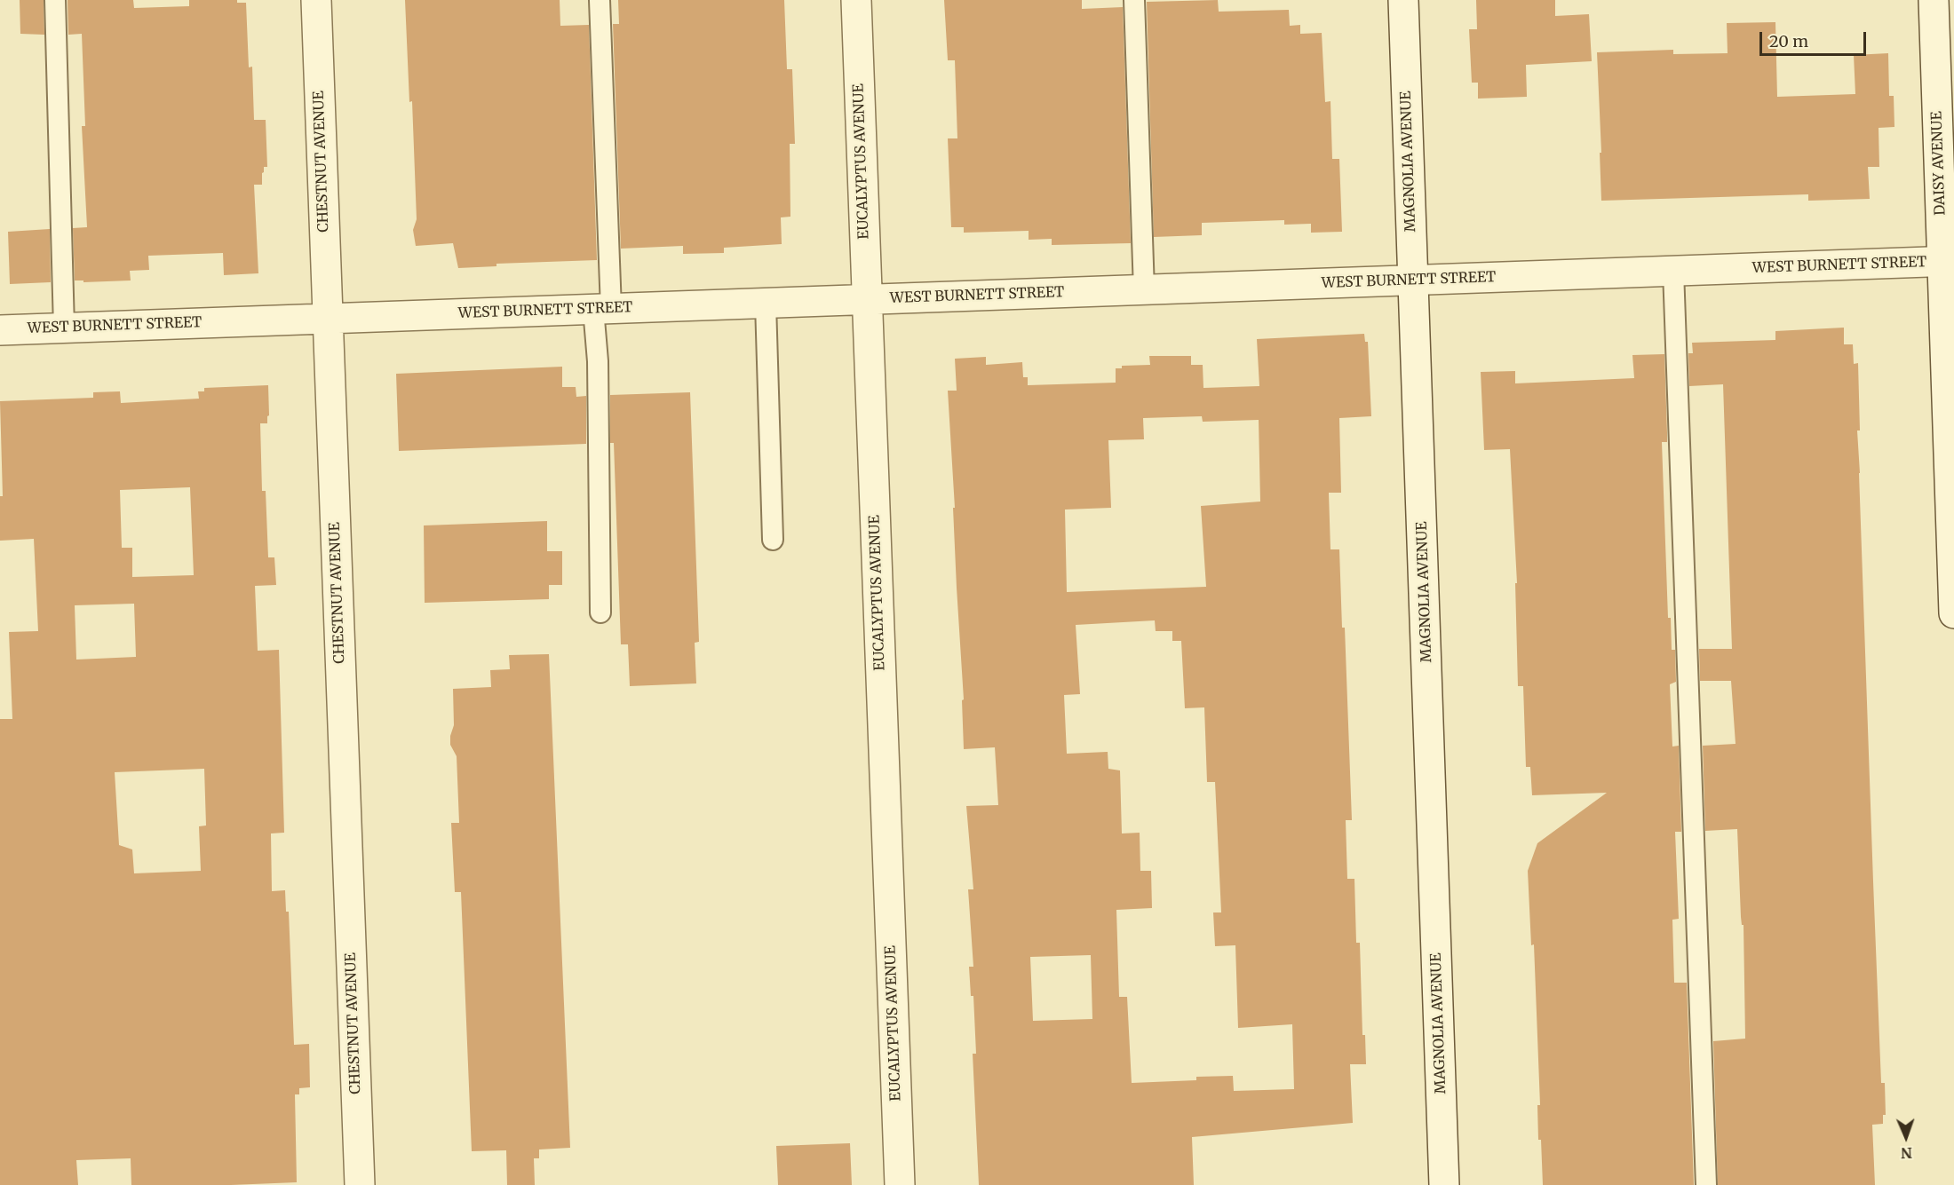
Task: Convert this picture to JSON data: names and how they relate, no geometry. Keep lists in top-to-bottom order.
{
  "streets": {
    "street": [
      "CHESTNUT AVENUE",
      "EUCALYPTUS AVENUE",
      "MAGNOLIA AVENUE",
      "DAISY AVENUE",
      "WEST BURNETT STREET"
    ]
  },
  "crossings": [
    ["CHESTNUT AVENUE", "WEST BURNETT STREET"],
    ["EUCALYPTUS AVENUE", "WEST BURNETT STREET"],
    ["MAGNOLIA AVENUE", "WEST BURNETT STREET"],
    ["DAISY AVENUE", "WEST BURNETT STREET"]
  ],
  "scale_bar": "20 m",
  "north": "bottom"
}
